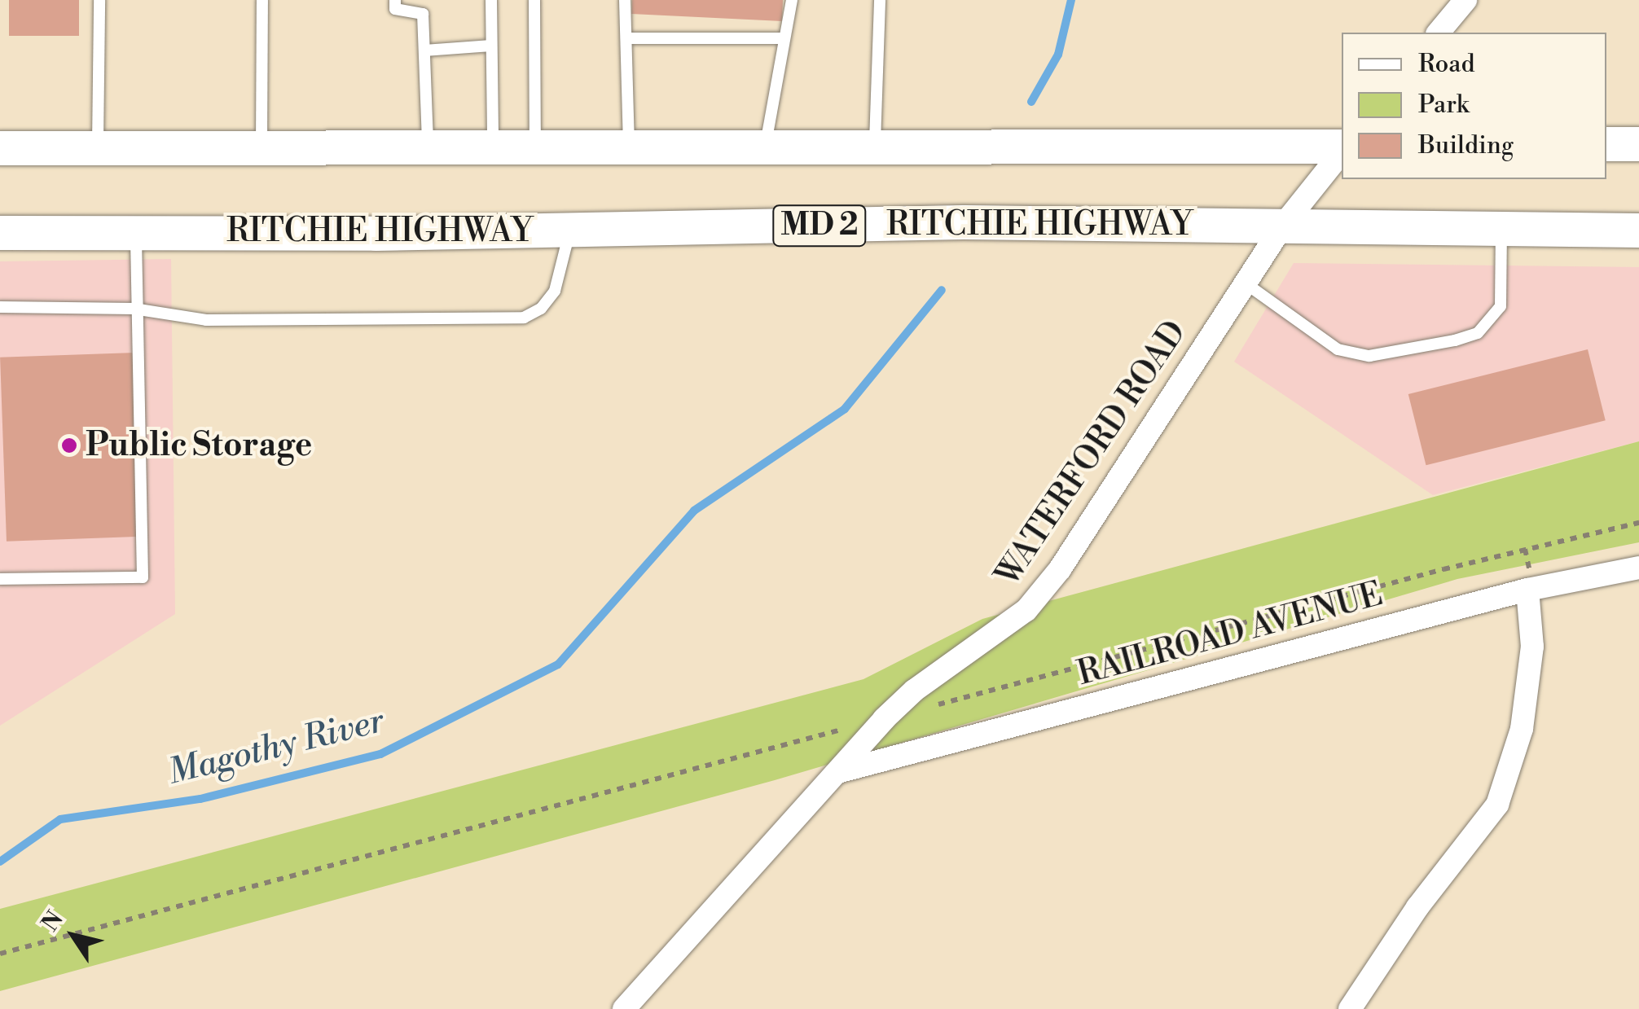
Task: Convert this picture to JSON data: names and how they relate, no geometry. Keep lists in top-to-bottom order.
{
  "streets": {
    "main road": ["RITCHIE HIGHWAY", "MD 2"],
    "street": ["WATERFORD ROAD", "RAILROAD AVENUE"]
  },
  "crossings": [
    ["RITCHIE HIGHWAY", "WATERFORD ROAD"],
    ["WATERFORD ROAD", "RAILROAD AVENUE"]
  ],
  "water": ["Magothy River"],
  "places": ["Public Storage"],
  "legend": ["Road", "Park", "Building"],
  "north": "top left"
}
